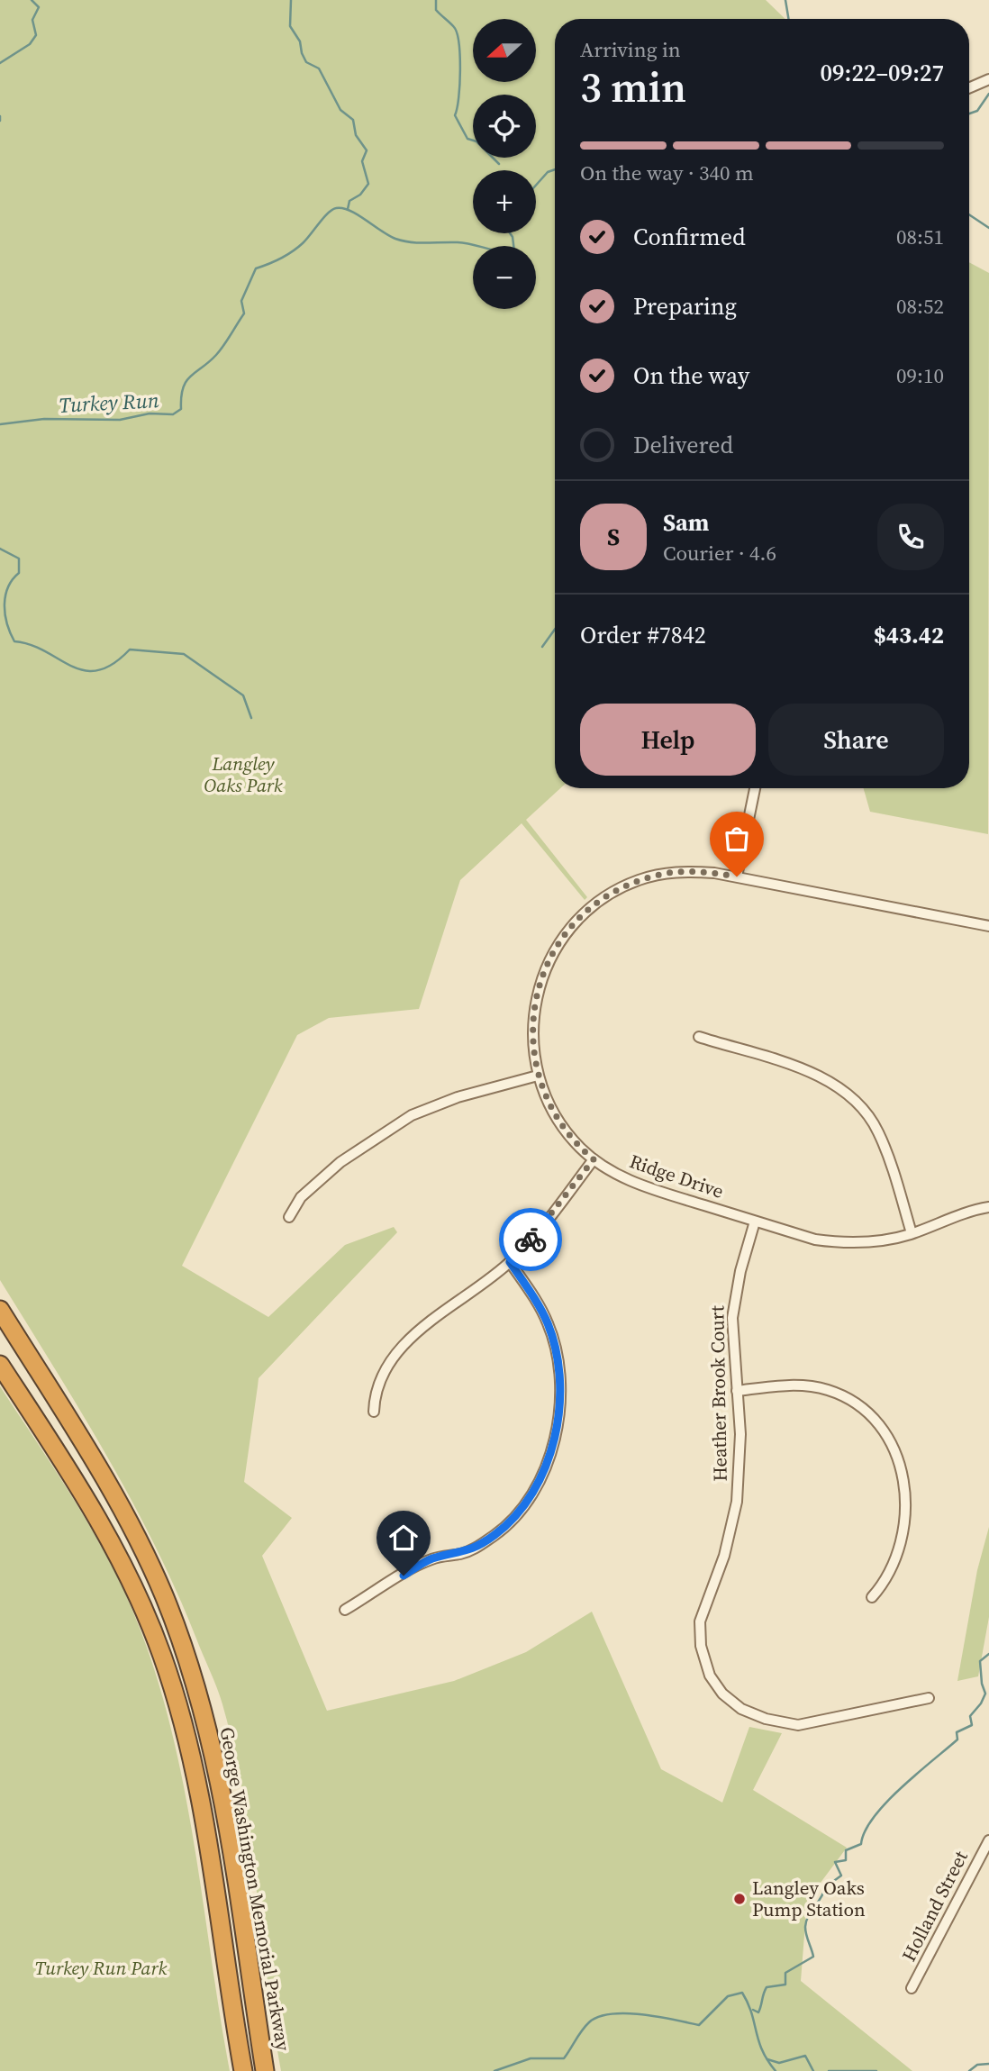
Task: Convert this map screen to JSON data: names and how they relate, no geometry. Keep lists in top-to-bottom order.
{
  "streets": {
    "highway": ["George Washington Memorial Parkway"],
    "street": ["Ridge Drive", "Heather Brook Court", "Holland Street"]
  },
  "crossings": [
    ["Ridge Drive", "Heather Brook Court"]
  ],
  "water": ["Turkey Run"],
  "parks": ["Langley Oaks Park", "Turkey Run Park"],
  "places": ["Langley Oaks Pump Station"],
  "north": "left",
  "page": {
    "map_buttons": ["+", "−"],
    "heading": ["3 min", "Arriving in", "09:22–09:27"],
    "panel": [
      "Sam",
      "Courier · 4.6",
      "Order #7842",
      "$43.42"
    ],
    "bar": "On the way · 340 m",
    "list": [
      ["Confirmed", "08:51"],
      ["Preparing", "08:52"],
      ["On the way", "09:10"],
      "Delivered"
    ],
    "round": "S",
    "buttons": ["Help", "Share"]
  }
}
